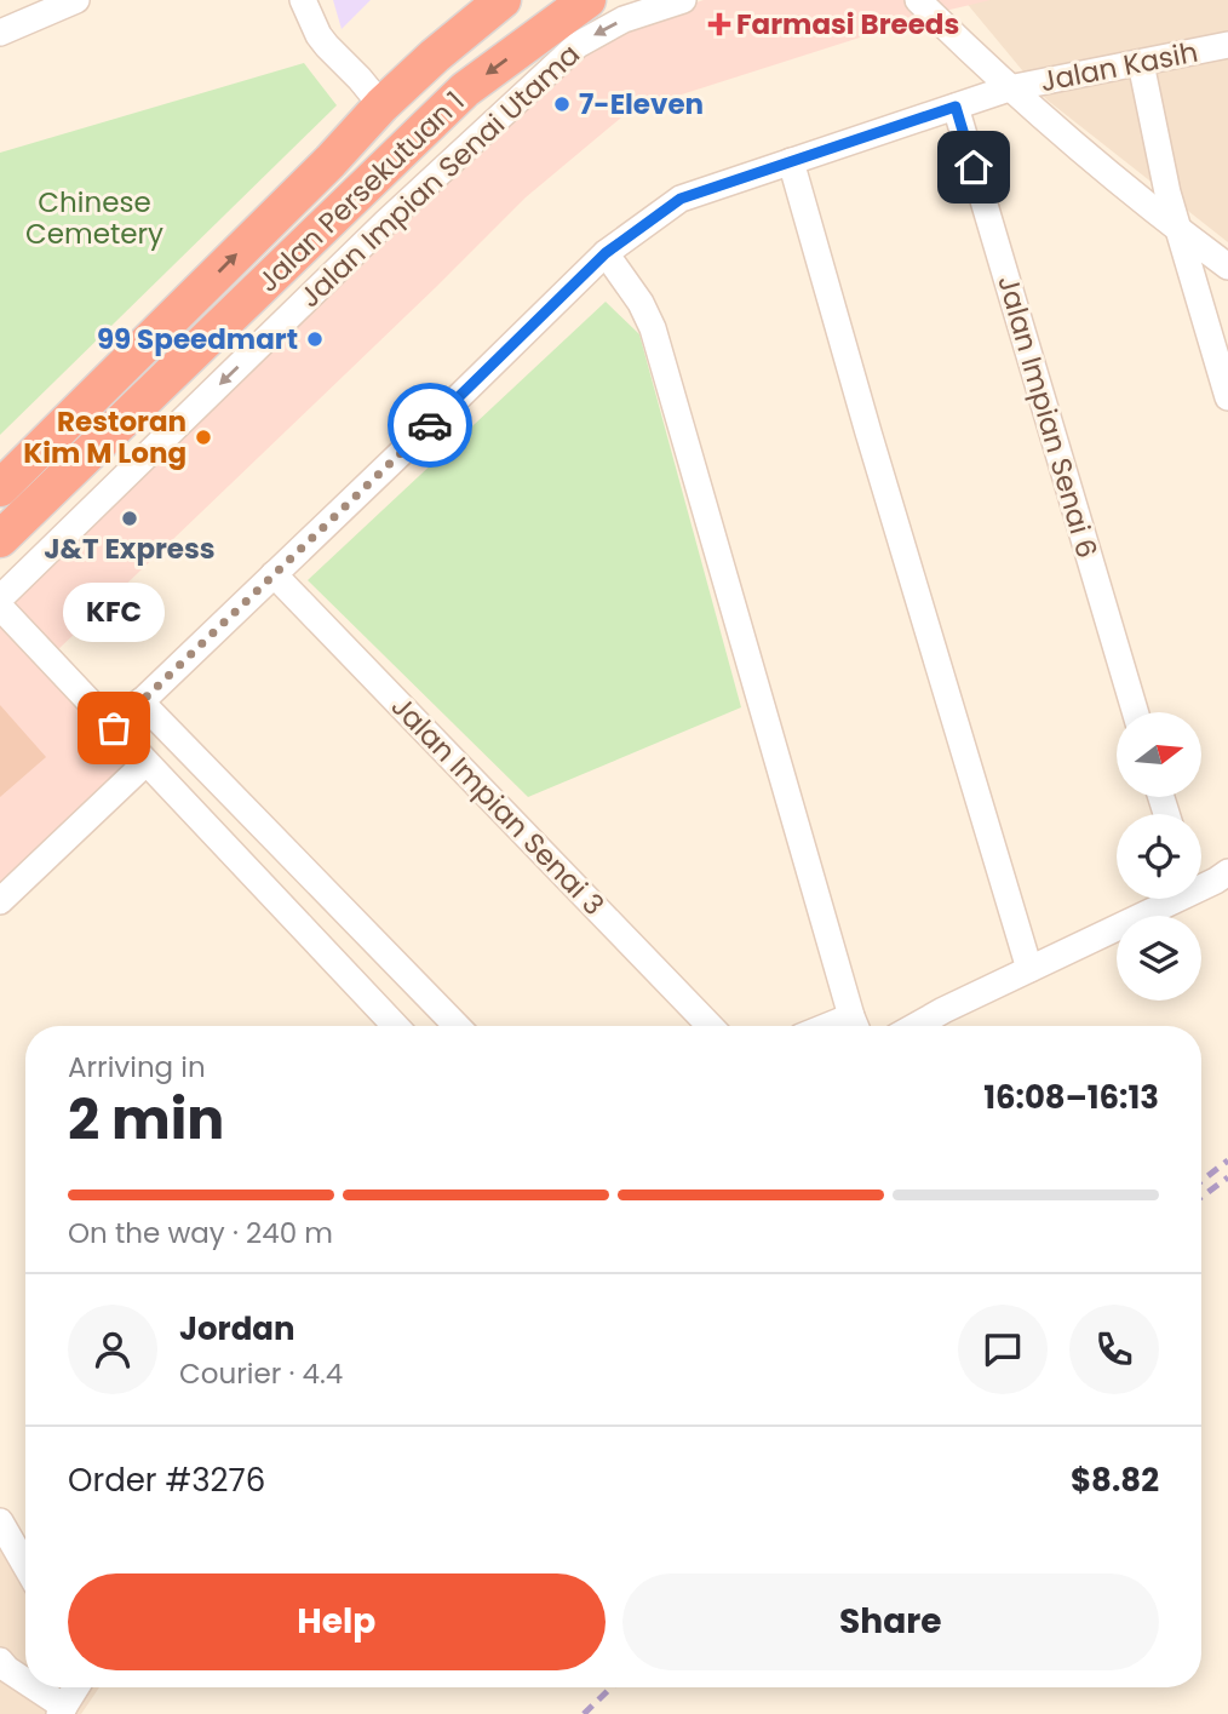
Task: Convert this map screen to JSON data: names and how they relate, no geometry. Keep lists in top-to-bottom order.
{
  "streets": {
    "highway": ["Jalan Persekutuan 1"],
    "street": [
      "Jalan Kasih",
      "Jalan Impian Senai Utama",
      "Jalan Impian Senai 6",
      "Jalan Impian Senai 3"
    ]
  },
  "crossings": [
    ["Jalan Kasih", "Jalan Impian Senai 6"],
    ["Jalan Kasih", "Jalan Impian Senai 3"]
  ],
  "one_way": ["Jalan Impian Senai Utama"],
  "parks": ["Chinese Cemetery"],
  "places": {
    "health": ["Farmasi Breeds"],
    "other": [
      "7-Eleven",
      "99 Speedmart",
      "Restoran Kim M Long",
      "J&T Express",
      "KFC"
    ]
  },
  "north": "right",
  "page": {
    "bubble": "KFC",
    "heading": ["2 min", "Arriving in", "16:08–16:13"],
    "panel": [
      "Jordan",
      "Courier · 4.4",
      "Order #3276",
      "$8.82"
    ],
    "bar": "On the way · 240 m",
    "buttons": ["Help", "Share"]
  }
}
